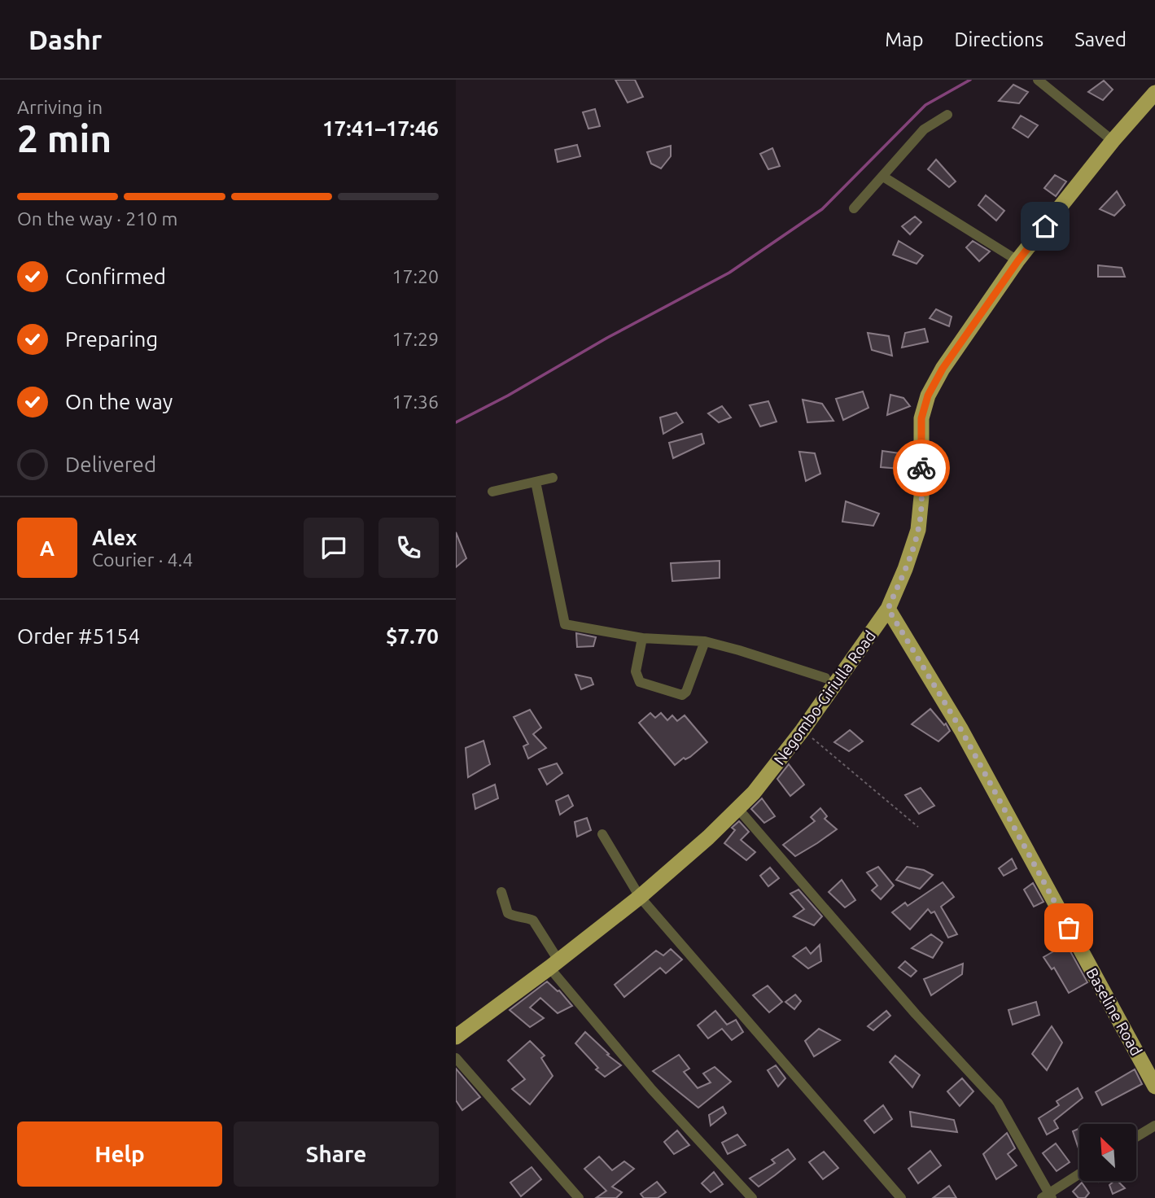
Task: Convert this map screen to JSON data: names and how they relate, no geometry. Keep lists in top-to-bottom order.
{
  "streets": {
    "main road": ["Negombo-Giriulla Road", "Baseline Road"]
  },
  "crossings": [
    ["Negombo-Giriulla Road", "Baseline Road"]
  ],
  "north": "top left",
  "page": {
    "header": "Dashr",
    "nav": ["Map", "Directions", "Saved"],
    "heading": ["2 min", "Arriving in", "17:41–17:46"],
    "panel": [
      "Alex",
      "Courier · 4.4",
      "Order #5154",
      "$7.70"
    ],
    "bar": "On the way · 210 m",
    "list": [
      ["Confirmed", "17:20"],
      ["Preparing", "17:29"],
      ["On the way", "17:36"],
      "Delivered"
    ],
    "round": "A",
    "buttons": ["Help", "Share"]
  }
}
